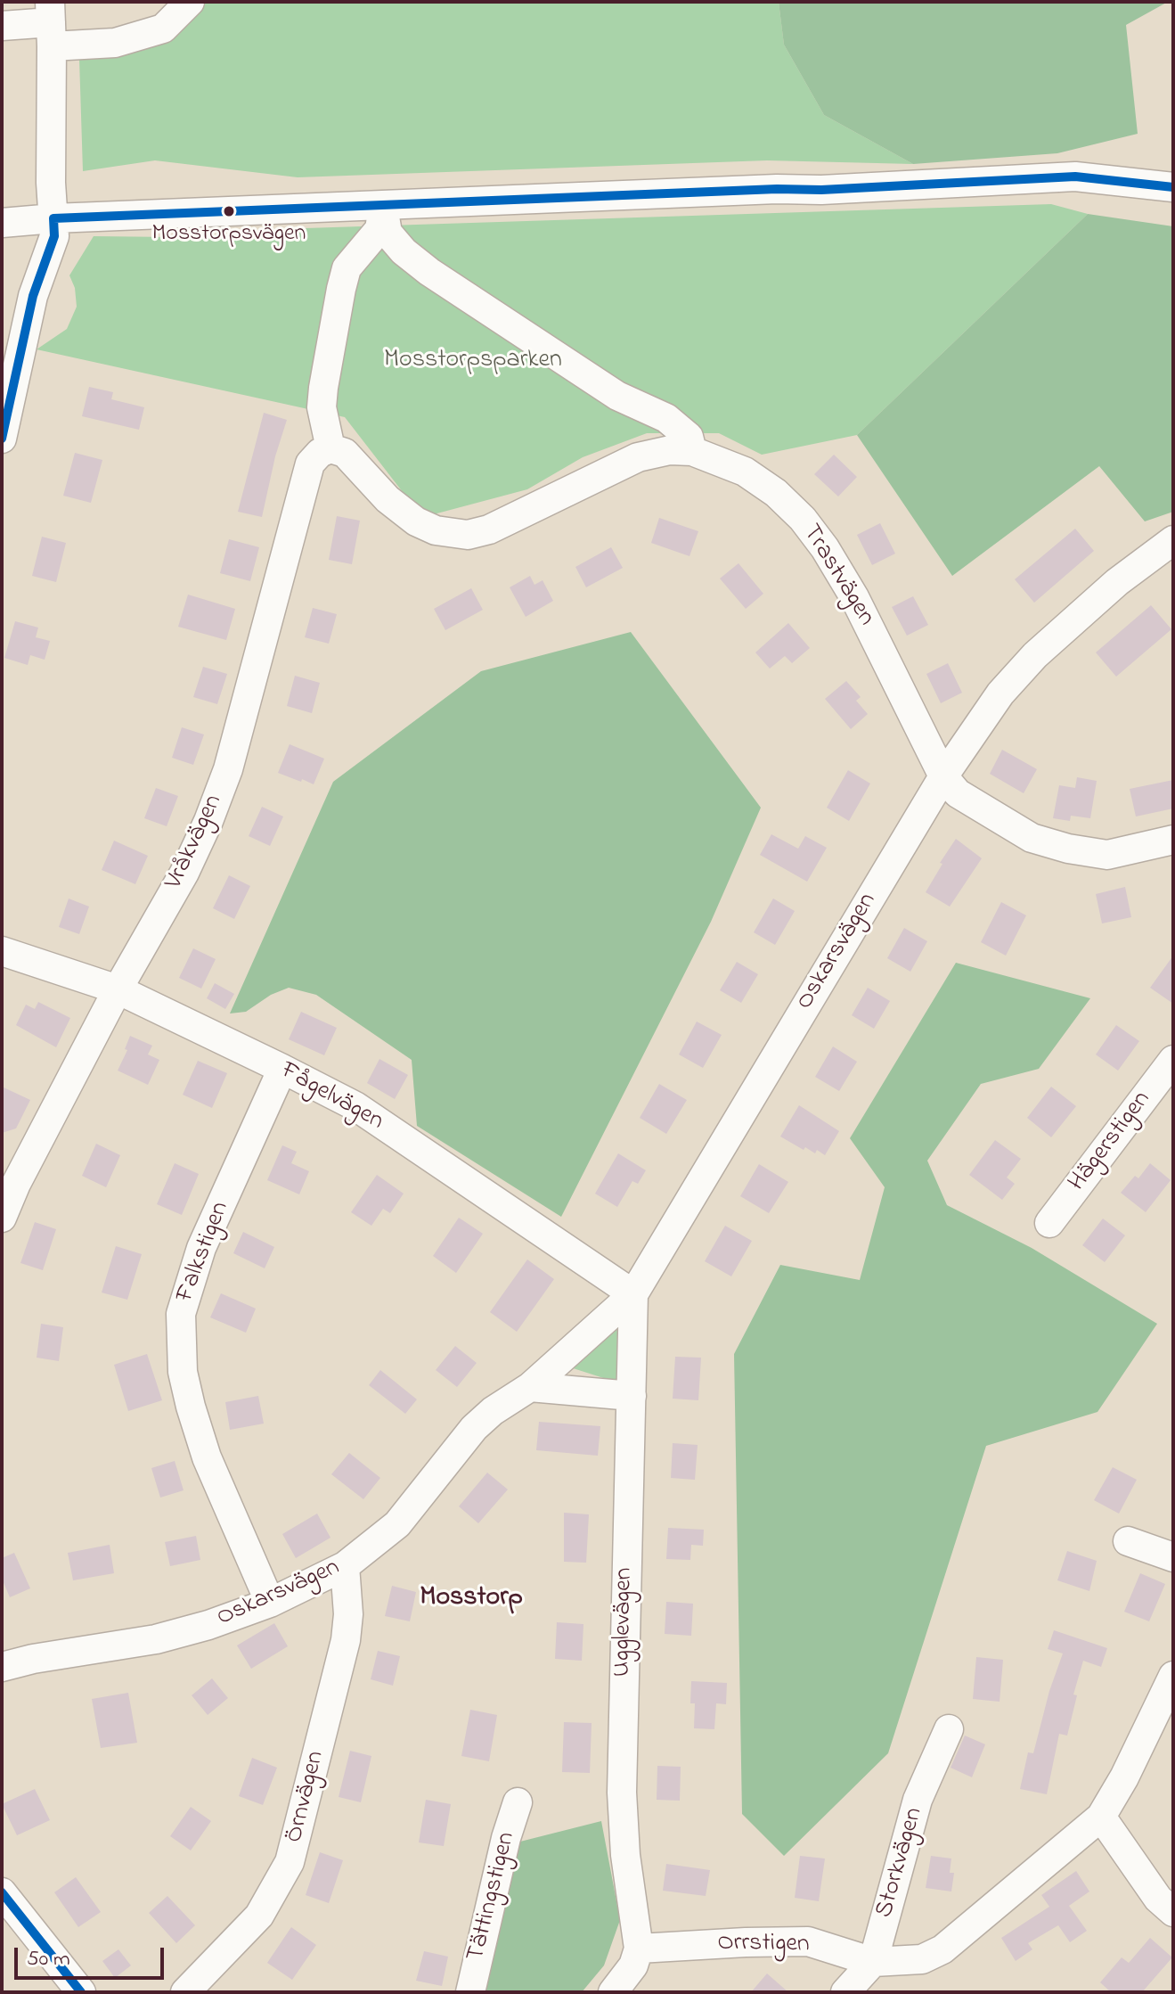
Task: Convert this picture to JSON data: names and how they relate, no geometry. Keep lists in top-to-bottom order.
{
  "streets": {
    "street": [
      "Trastvägen",
      "Vråkvägen",
      "Oskarsvägen",
      "Fågelvägen",
      "Hägerstigen",
      "Falkstigen",
      "Ugglevägen",
      "Örnvägen",
      "Storkvägen",
      "Tättingstigen",
      "Orrstigen"
    ]
  },
  "crossings": [
    ["Trastvägen", "Vråkvägen"],
    ["Trastvägen", "Oskarsvägen"],
    ["Vråkvägen", "Fågelvägen"],
    ["Oskarsvägen", "Fågelvägen"],
    ["Oskarsvägen", "Falkstigen"],
    ["Oskarsvägen", "Ugglevägen"],
    ["Oskarsvägen", "Örnvägen"],
    ["Fågelvägen", "Falkstigen"],
    ["Fågelvägen", "Ugglevägen"],
    ["Ugglevägen", "Orrstigen"],
    ["Storkvägen", "Orrstigen"]
  ],
  "districts": ["Mosstorp"],
  "parks": ["Mosstorpsparken"],
  "places": ["Mosstorpsvägen"],
  "scale_bar": "50 m"
}
